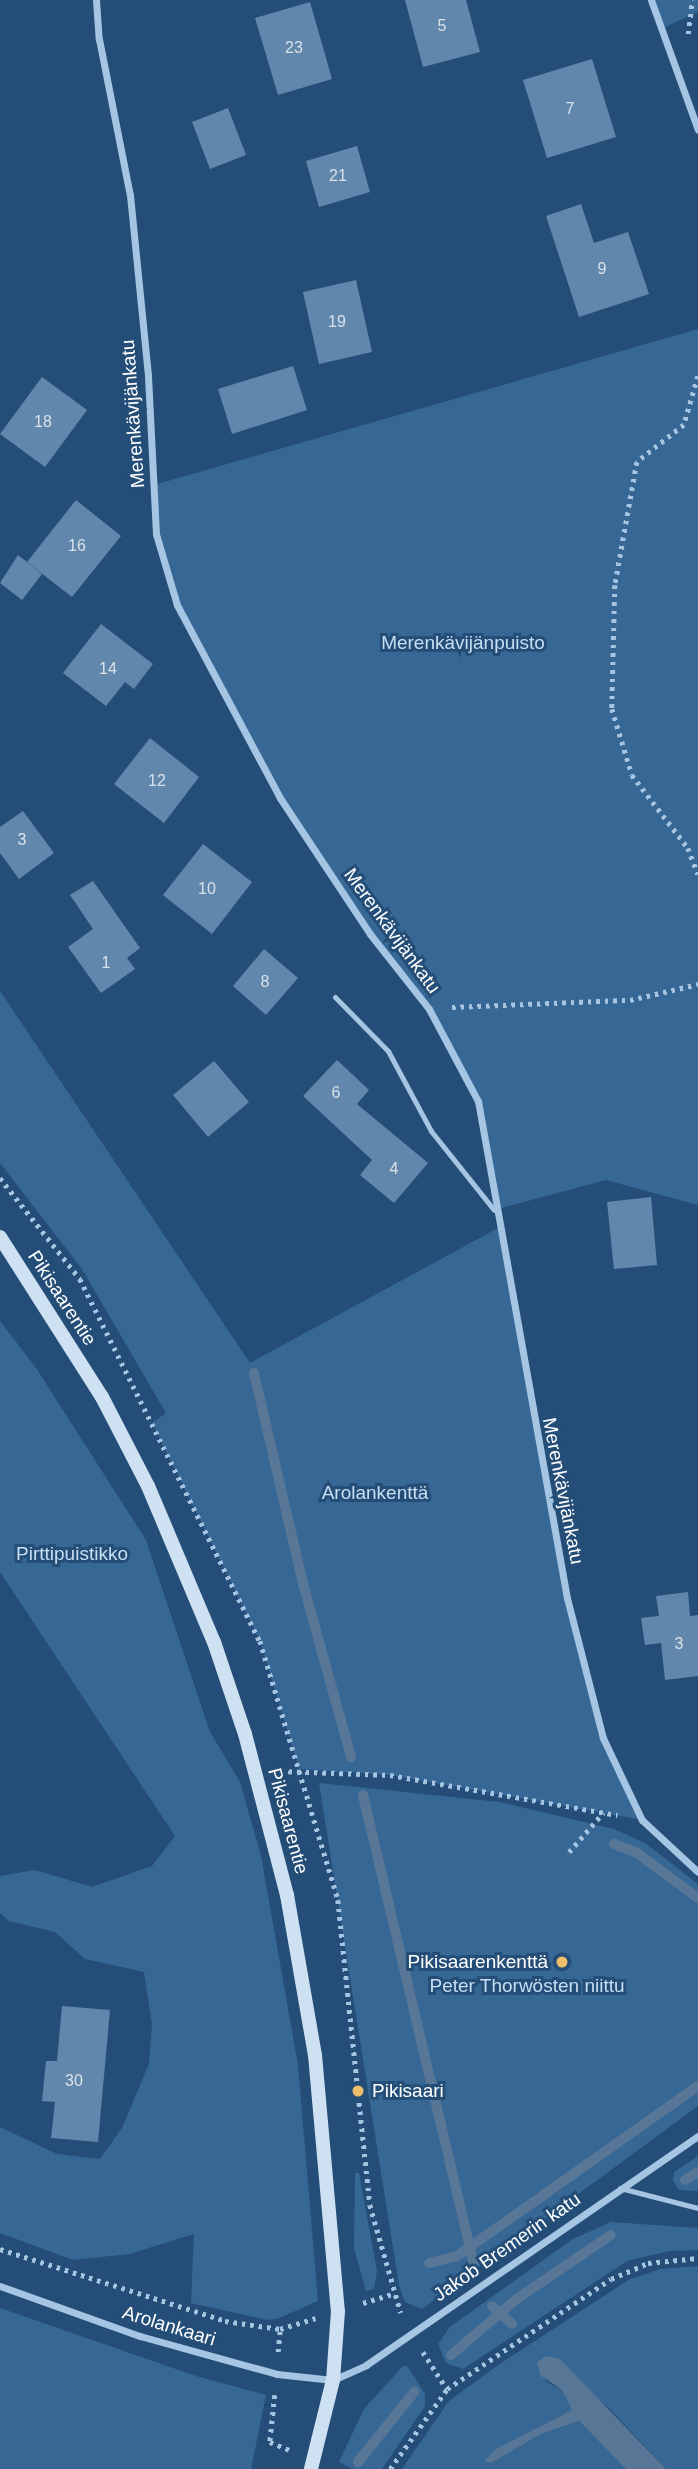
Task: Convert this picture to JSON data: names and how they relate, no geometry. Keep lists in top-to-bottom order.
{
  "streets": {
    "street": [
      "Merenkävijänkatu",
      "Pikisaarentie",
      "Jakob Bremerin katu",
      "Arolankaari"
    ]
  },
  "crossings": [
    ["Pikisaarentie", "Jakob Bremerin katu"],
    ["Pikisaarentie", "Arolankaari"],
    ["Jakob Bremerin katu", "Arolankaari"]
  ],
  "parks": [
    "Merenkävijänpuisto",
    "Arolankenttä",
    "Pirttipuistikko",
    "Peter Thorwösten niittu"
  ],
  "places": ["Pikisaarenkenttä", "Pikisaari"],
  "house_numbers": [
    "5",
    "23",
    "7",
    "21",
    "9",
    "19",
    "18",
    "16",
    "14",
    "12",
    "3",
    "10",
    "1",
    "8",
    "6",
    "4",
    "3",
    "30"
  ]
}
